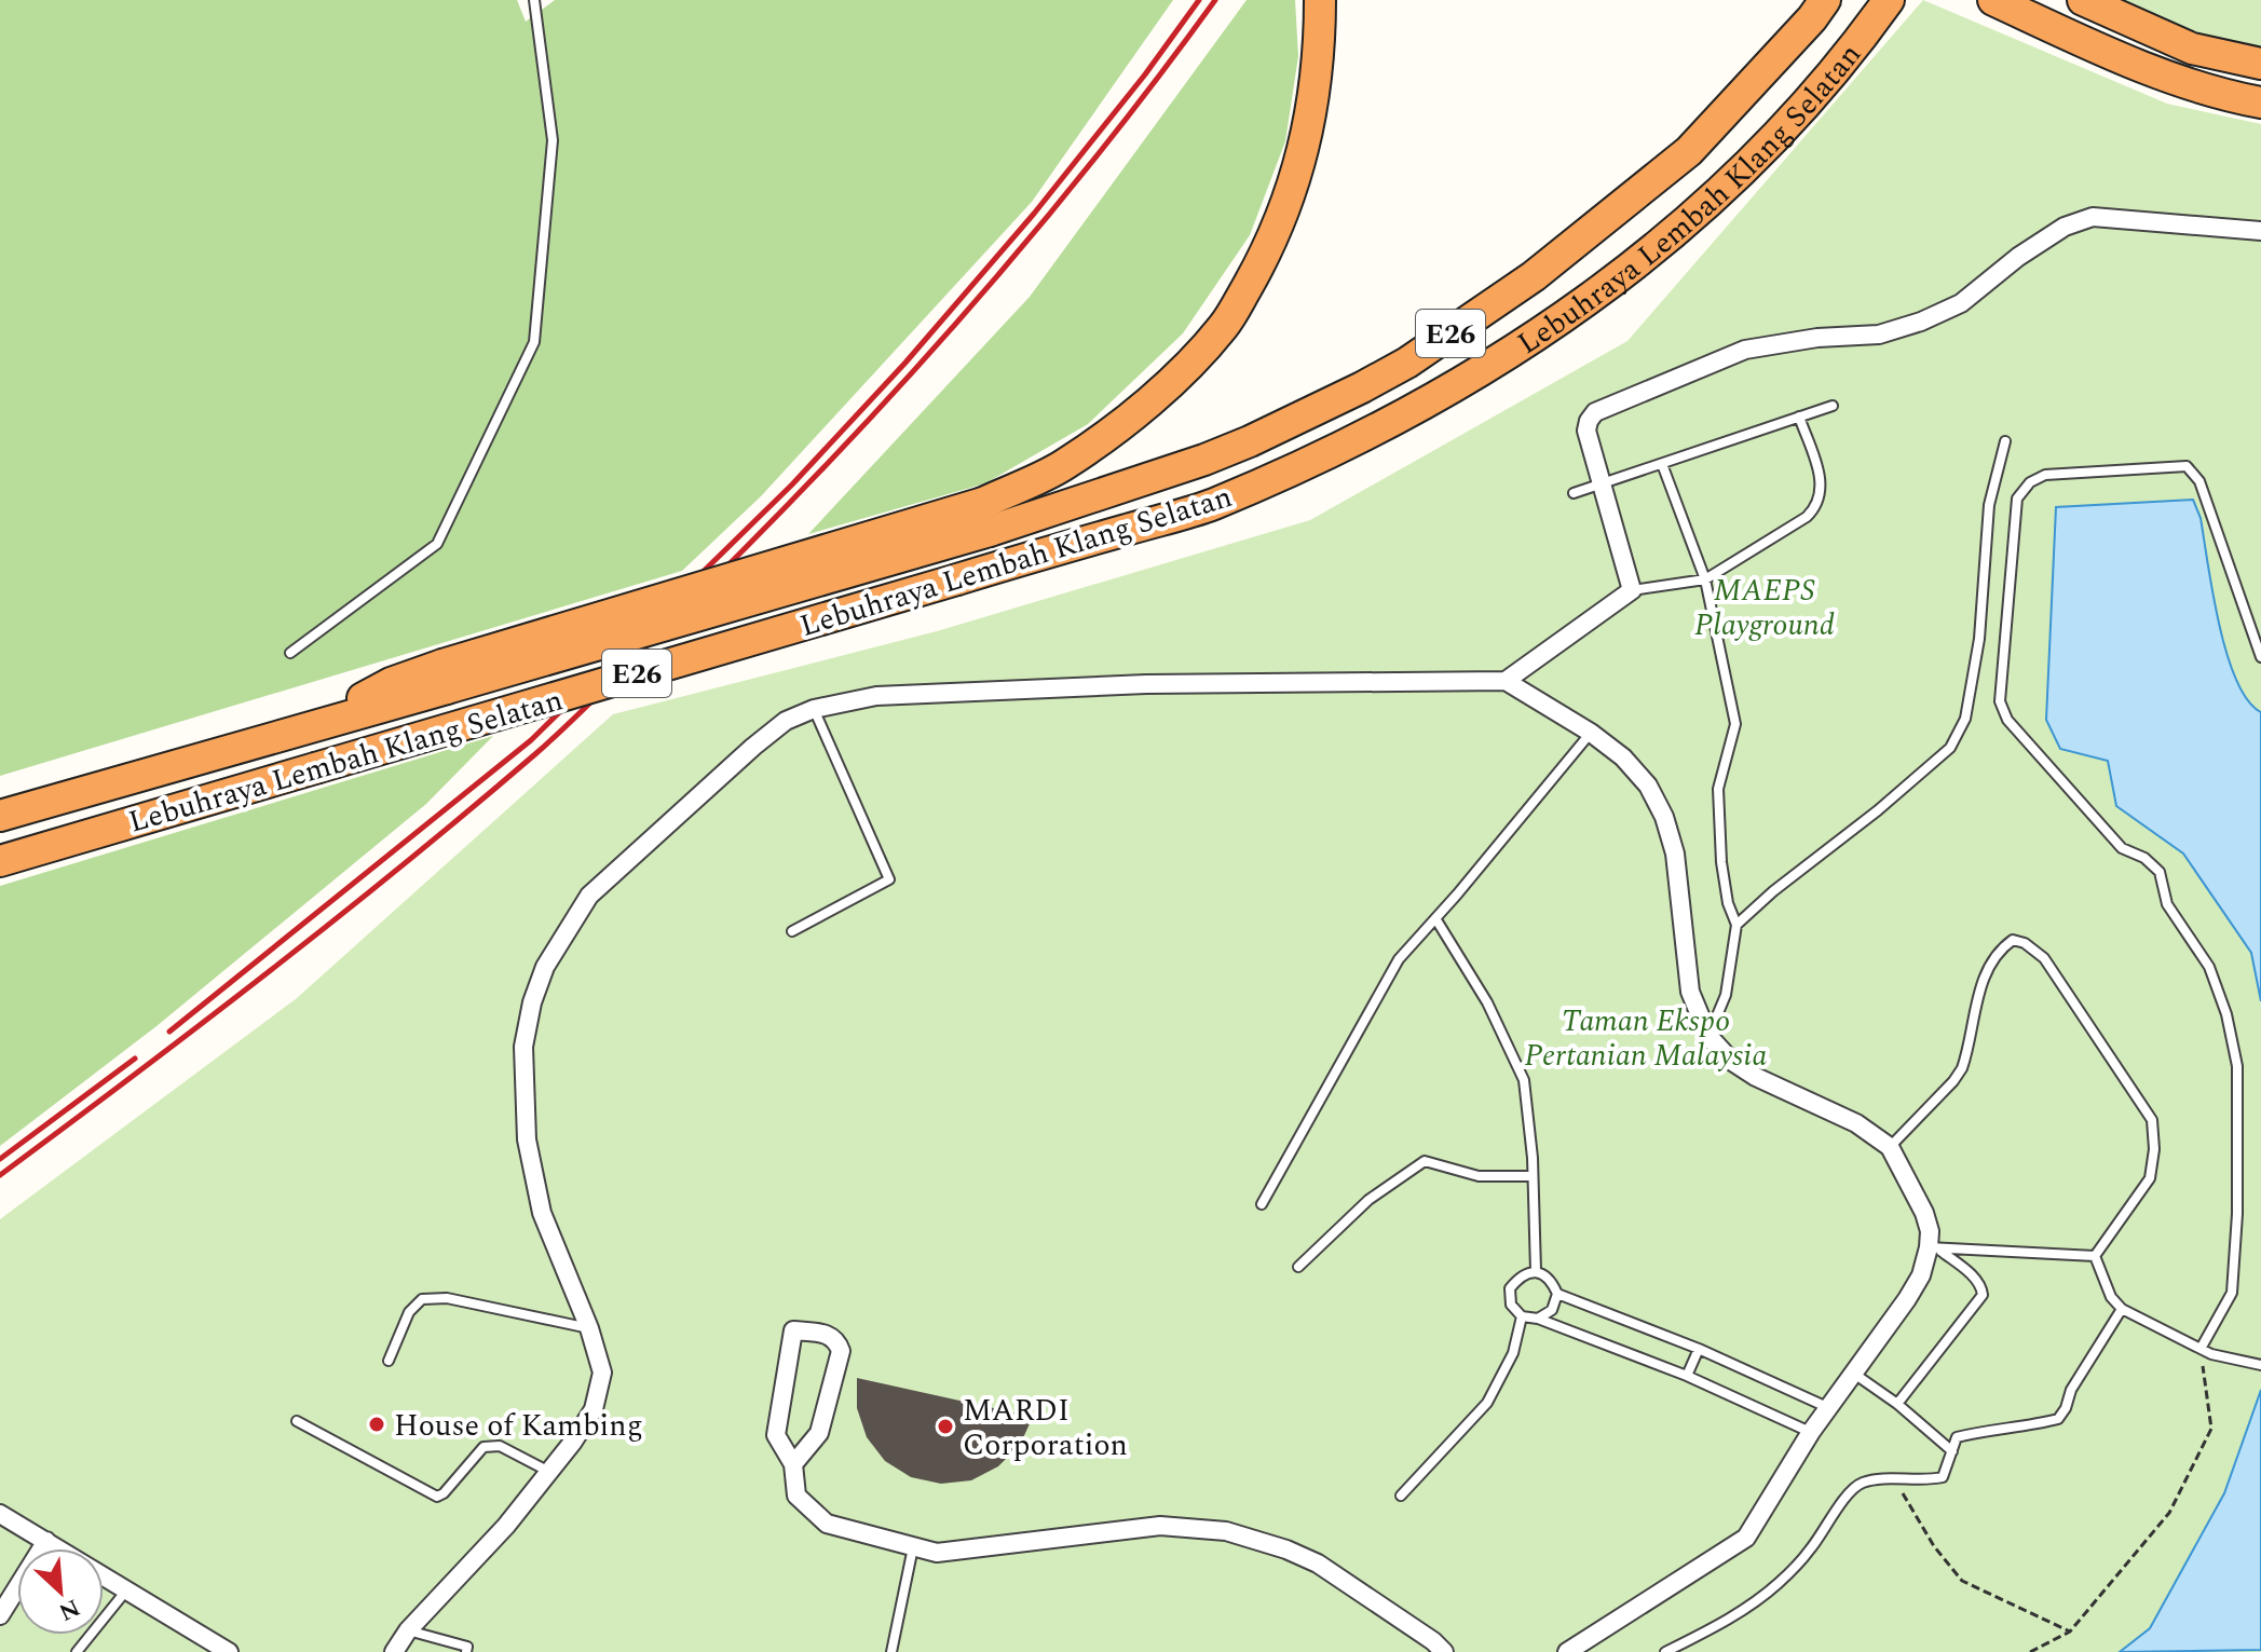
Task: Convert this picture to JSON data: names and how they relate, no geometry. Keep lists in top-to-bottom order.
{
  "streets": {
    "highway": ["Lebuhraya Lembah Klang Selatan", "E26"]
  },
  "parks": ["MAEPS Playground", "Taman Ekspo Pertanian Malaysia"],
  "places": ["House of Kambing", "MARDI Corporation"],
  "north": "bottom right"
}
